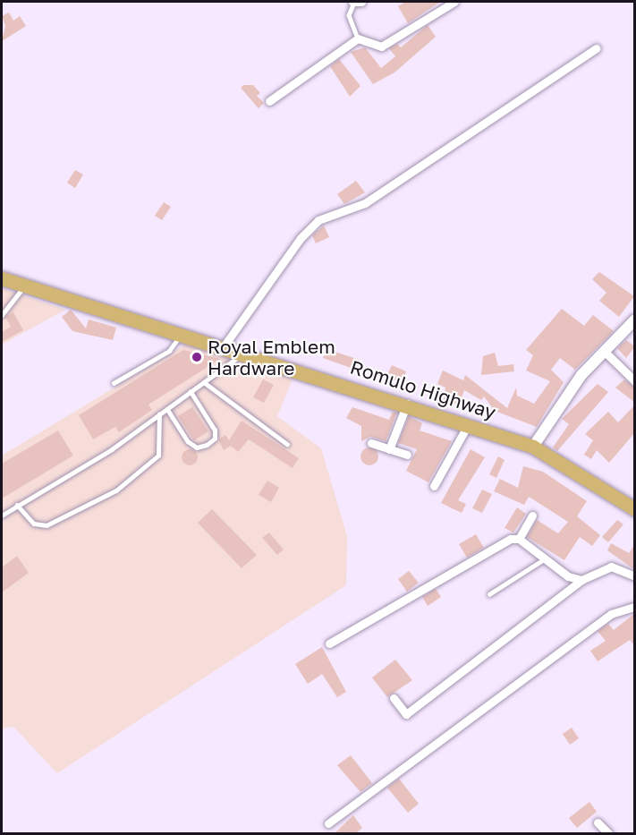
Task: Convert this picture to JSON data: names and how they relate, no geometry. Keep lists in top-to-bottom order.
{
  "streets": {
    "highway": ["Romulo Highway"]
  },
  "places": ["Royal Emblem Hardware"]
}
